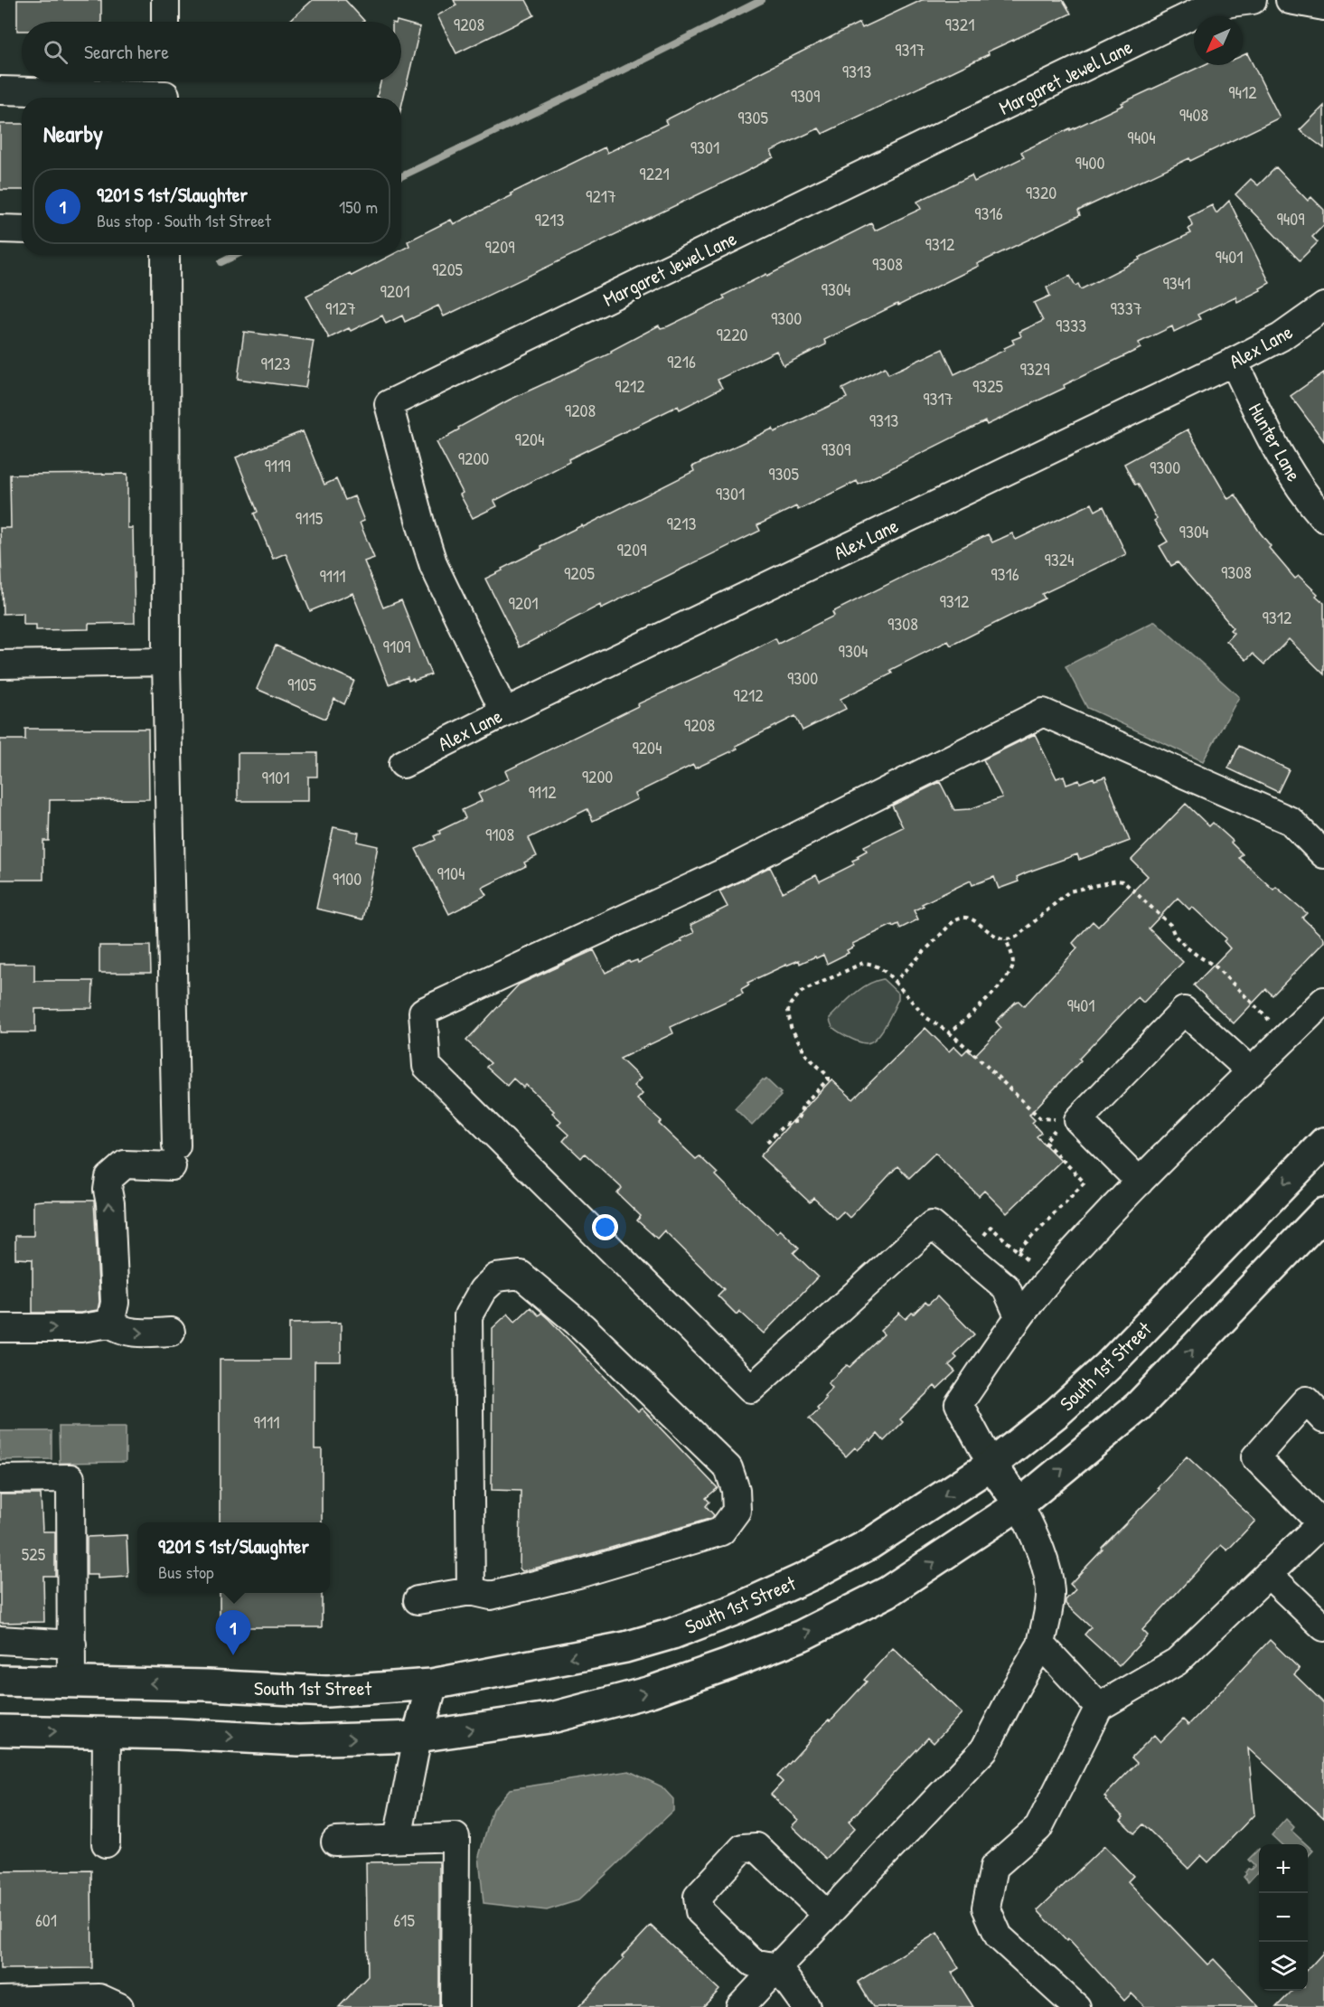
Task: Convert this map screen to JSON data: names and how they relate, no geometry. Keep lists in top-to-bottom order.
{
  "streets": {
    "main road": ["South 1st Street"],
    "street": ["Margaret Jewel Lane", "Alex Lane", "Hunter Lane"]
  },
  "crossings": [
    ["Margaret Jewel Lane", "Alex Lane"],
    ["Alex Lane", "Hunter Lane"]
  ],
  "house_numbers": [
    "9208",
    "9321",
    "9317",
    "9313",
    "9412",
    "9309",
    "9408",
    "9305",
    "9404",
    "9301",
    "9400",
    "9221",
    "9320",
    "9217",
    "9316",
    "9409",
    "9213",
    "9312",
    "9209",
    "9401",
    "9308",
    "9205",
    "9341",
    "9304",
    "9201",
    "9127",
    "9337",
    "9300",
    "9333",
    "9220",
    "9216",
    "9123",
    "9329",
    "9212",
    "9325",
    "9317",
    "9208",
    "9313",
    "9204",
    "9309",
    "9200",
    "9119",
    "9300",
    "9305",
    "9301",
    "9115",
    "9213",
    "9304",
    "9209",
    "9324",
    "9308",
    "9205",
    "9316",
    "9111",
    "9312",
    "9201",
    "9312",
    "9308",
    "9109",
    "9304",
    "9300",
    "9105",
    "9212",
    "9208",
    "9204",
    "9200",
    "9101",
    "9112",
    "9108",
    "9104",
    "9100",
    "9401",
    "9111",
    "525",
    "601",
    "615"
  ],
  "north": "bottom left",
  "page": {
    "search": "Search here",
    "heading": "Nearby",
    "list": [
      {
        "mark": "1",
        "name": "9201 S 1st/Slaughter",
        "note": "Bus stop · South 1st Street",
        "value": "150 m"
      }
    ],
    "popup": ["9201 S 1st/Slaughter", "Bus stop"],
    "pins": "1",
    "map_buttons": ["+", "−"]
  }
}
